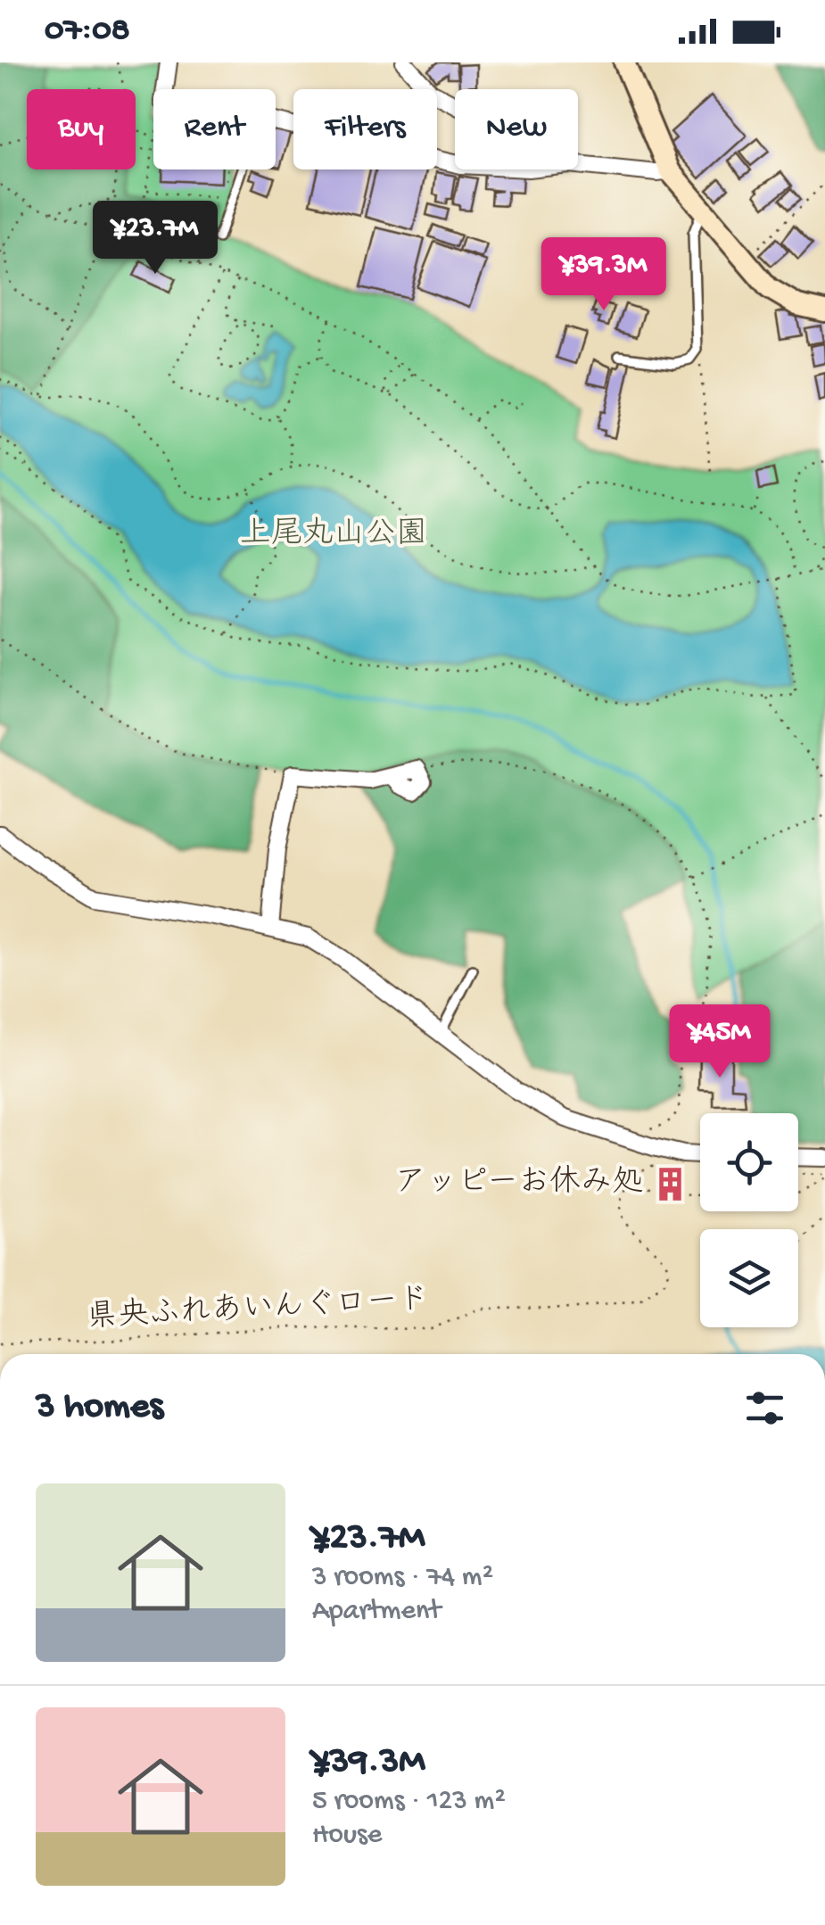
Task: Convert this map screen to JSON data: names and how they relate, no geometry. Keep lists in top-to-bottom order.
{
  "streets": {
    "path": ["県央ふれあいんぐロード"]
  },
  "parks": ["上尾丸山公園"],
  "places": {
    "building": ["アッピーお休み処"]
  },
  "page": {
    "status": "07:08",
    "chip": [
      "Buy",
      "Rent",
      "Filters",
      "New"
    ],
    "price": ["¥23.7M", "¥39.3M", "¥45M"],
    "heading": "3 homes",
    "list": [
      {
        "name": "¥23.7M",
        "note": "3 rooms · 74 m² · Apartment"
      },
      {
        "name": "¥39.3M",
        "note": "5 rooms · 123 m² · House"
      }
    ]
  }
}
